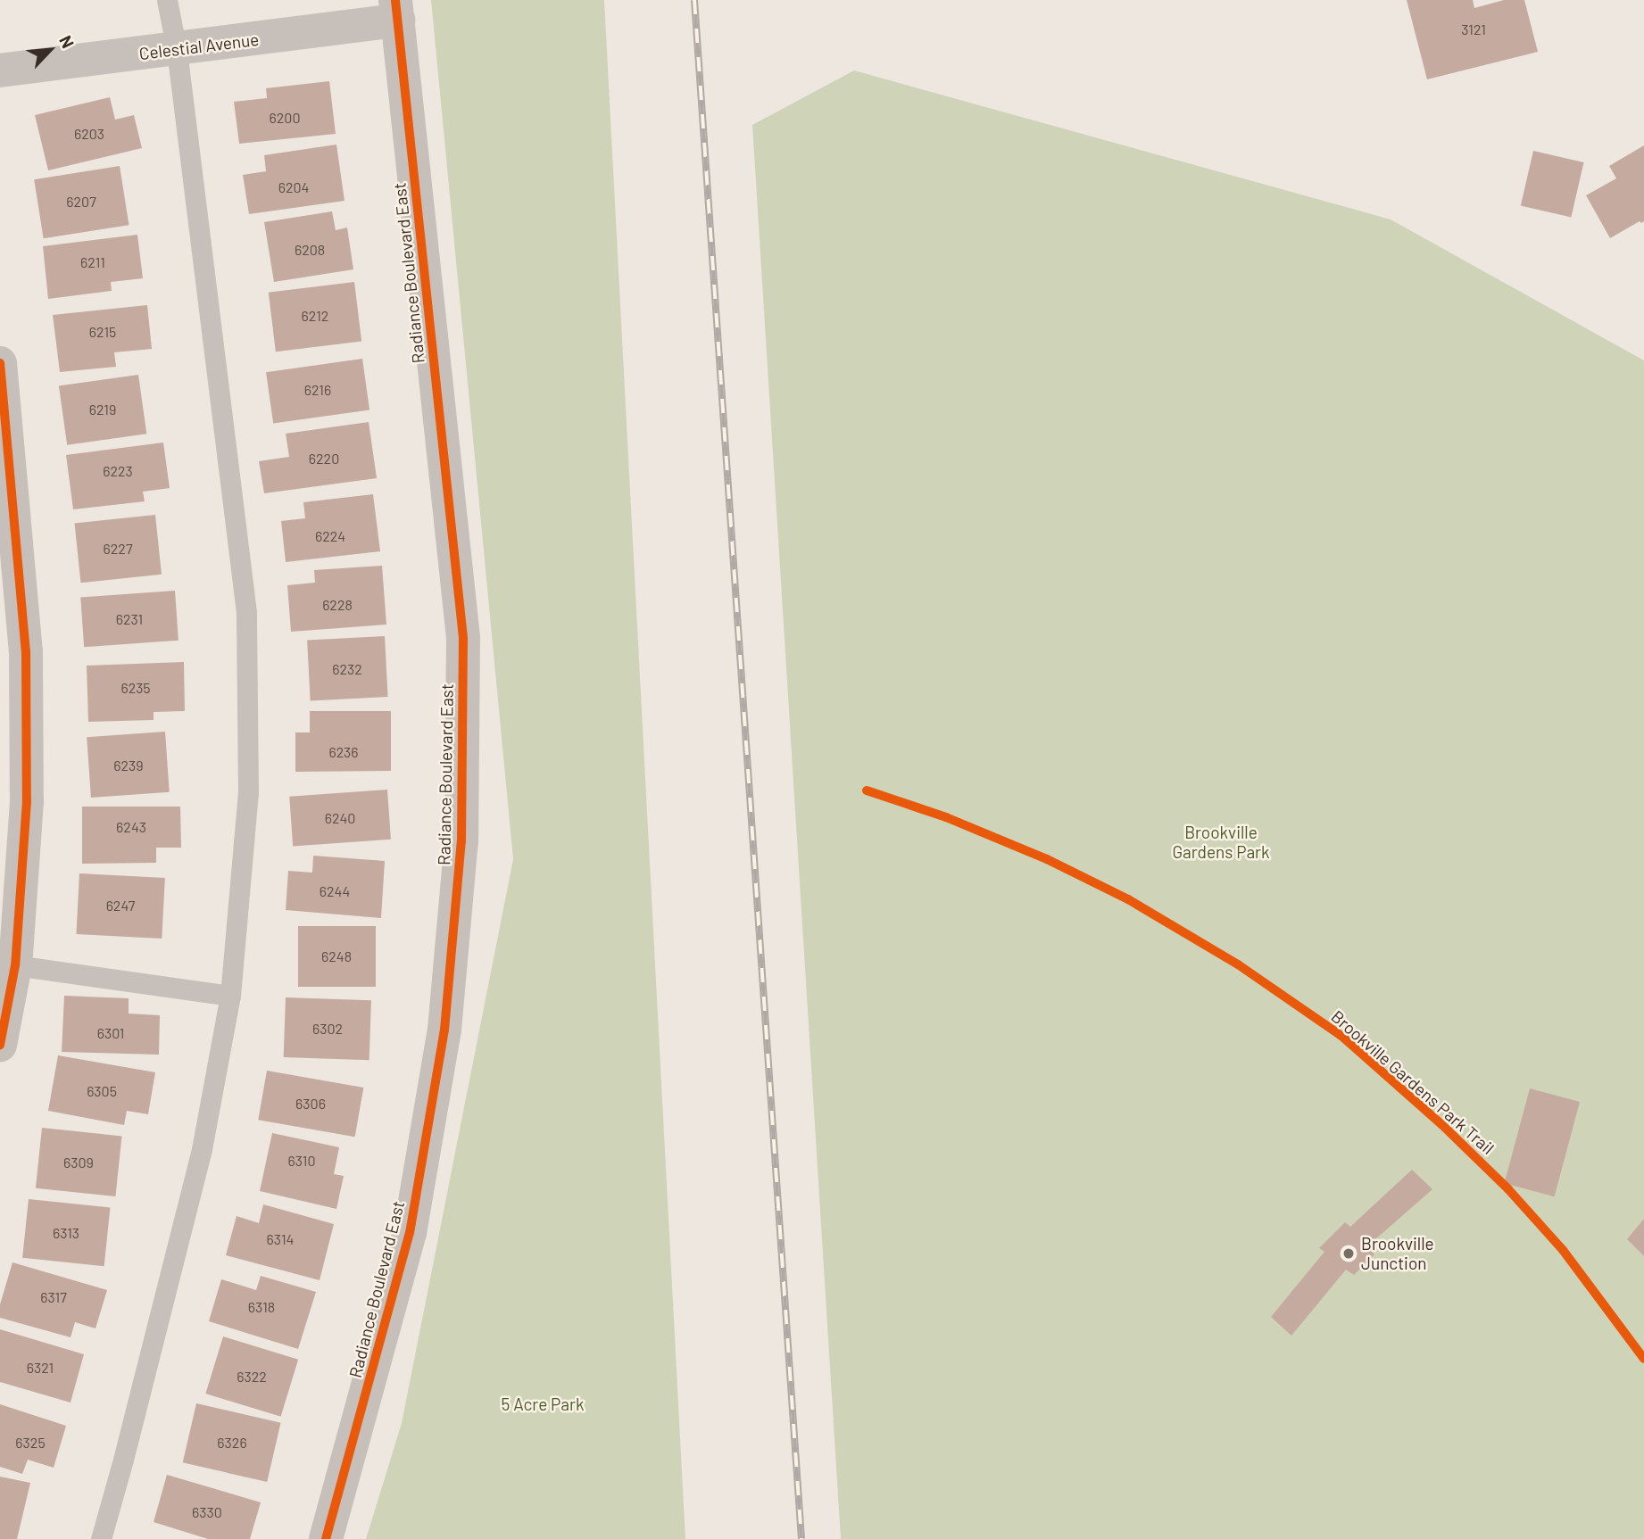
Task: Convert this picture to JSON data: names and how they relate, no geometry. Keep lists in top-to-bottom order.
{
  "streets": {
    "street": ["Celestial Avenue", "Radiance Boulevard East"],
    "cycle path": ["Brookville Gardens Park Trail"]
  },
  "crossings": [
    ["Celestial Avenue", "Radiance Boulevard East"]
  ],
  "parks": ["Brookville Gardens Park", "5 Acre Park"],
  "places": ["Brookville Junction"],
  "house_numbers": [
    "3121",
    "6200",
    "6203",
    "6204",
    "6207",
    "6208",
    "6211",
    "6212",
    "6215",
    "6216",
    "6219",
    "6220",
    "6223",
    "6224",
    "6227",
    "6228",
    "6231",
    "6232",
    "6235",
    "6236",
    "6239",
    "6240",
    "6243",
    "6244",
    "6247",
    "6248",
    "6302",
    "6301",
    "6305",
    "6306",
    "6310",
    "6309",
    "6313",
    "6314",
    "6317",
    "6318",
    "6321",
    "6322",
    "6325",
    "6326",
    "6330"
  ],
  "north": "top right"
}
